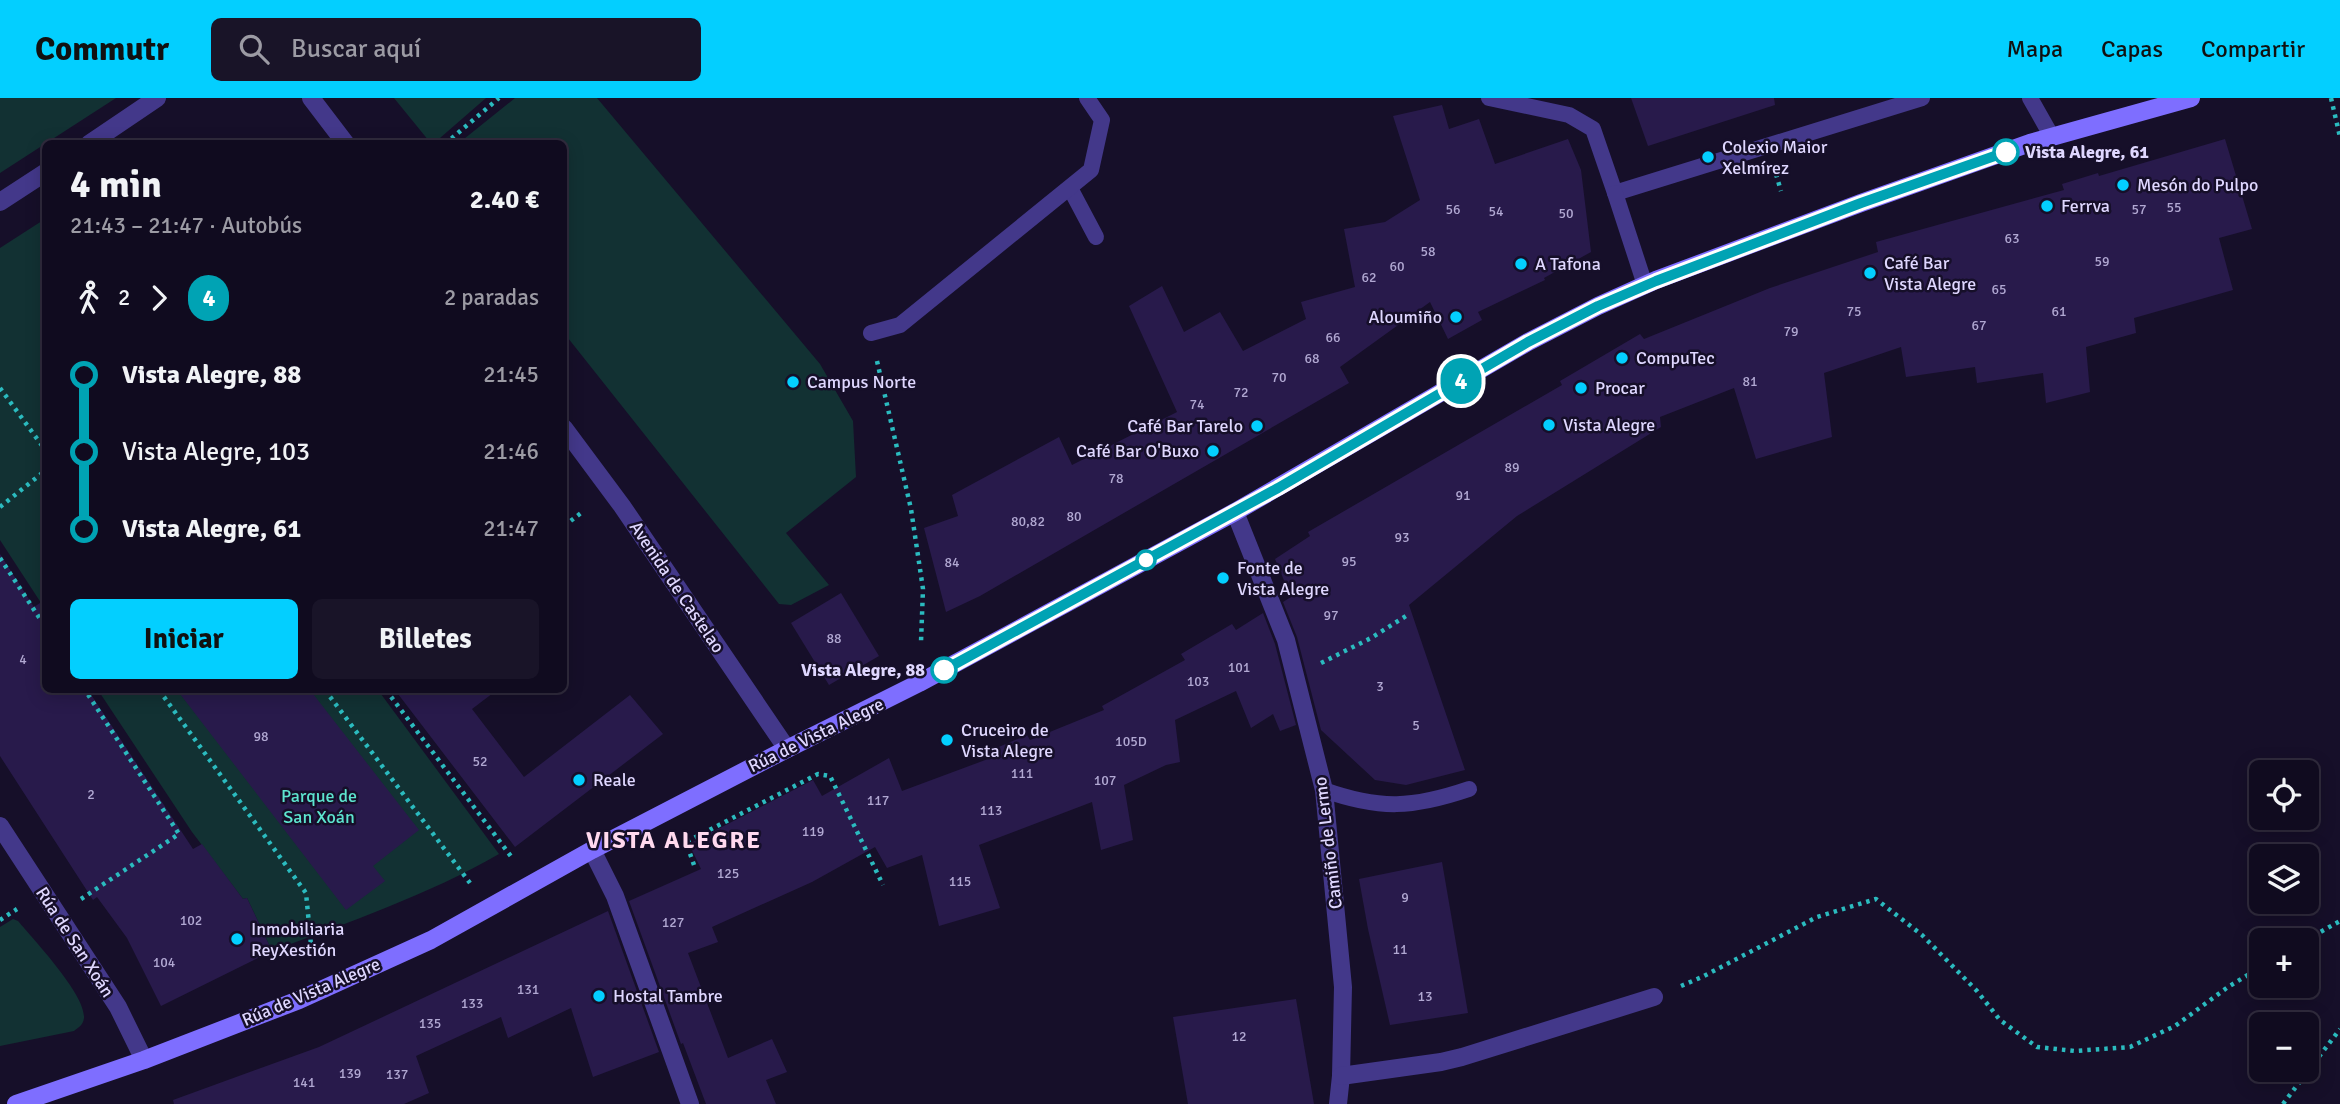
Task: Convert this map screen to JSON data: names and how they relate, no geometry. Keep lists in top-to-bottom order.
{
  "streets": {
    "main road": ["Rúa de Vista Alegre"],
    "street": ["Avenida de Castelao", "Camiño de Lermo", "Rúa de San Xoán"]
  },
  "crossings": [
    ["Avenida de Castelao", "Rúa de Vista Alegre"],
    ["Rúa de Vista Alegre", "Camiño de Lermo"],
    ["Rúa de Vista Alegre", "Rúa de San Xoán"]
  ],
  "districts": ["VISTA ALEGRE"],
  "parks": ["Parque de San Xoán"],
  "places": [
    "Vista Alegre, 61",
    "Colexio Maior Xelmírez",
    "Mesón do Pulpo",
    "Ferrva",
    "A Tafona",
    "Café Bar Vista Alegre",
    "Aloumiño",
    "CompuTec",
    "Campus Norte",
    "Procar",
    "Vista Alegre",
    "Café Bar Tarelo",
    "Café Bar O'Buxo",
    "Fonte de Vista Alegre",
    "Vista Alegre, 88",
    "Cruceiro de Vista Alegre",
    "Reale",
    "Inmobiliaria ReyXestión",
    "Hostal Tambre"
  ],
  "lines": ["bus line 4"],
  "house_numbers": [
    "55",
    "56",
    "57",
    "54",
    "50",
    "63",
    "58",
    "59",
    "60",
    "62",
    "65",
    "75",
    "61",
    "67",
    "79",
    "66",
    "68",
    "70",
    "81",
    "72",
    "74",
    "89",
    "78",
    "91",
    "80",
    "80,82",
    "93",
    "95",
    "84",
    "97",
    "88",
    "4",
    "101",
    "103",
    "3",
    "5",
    "98",
    "105D",
    "52",
    "111",
    "107",
    "2",
    "117",
    "113",
    "119",
    "125",
    "115",
    "9",
    "102",
    "127",
    "11",
    "104",
    "131",
    "13",
    "133",
    "135",
    "12",
    "139",
    "137",
    "141"
  ],
  "page": {
    "header": "Commutr",
    "search": "Buscar aquí",
    "nav": ["Mapa", "Capas", "Compartir"],
    "on_map": "4",
    "heading": ["4 min", "21:43 – 21:47 · Autobús", "2.40 €"],
    "legs": ["2", "4", "2 paradas"],
    "list": [
      {
        "name": "Vista Alegre, 88",
        "value": "21:45"
      },
      {
        "name": "Vista Alegre, 103",
        "value": "21:46"
      },
      {
        "name": "Vista Alegre, 61",
        "value": "21:47"
      }
    ],
    "buttons": ["Iniciar", "Billetes"],
    "map_buttons": ["+", "−"]
  }
}
